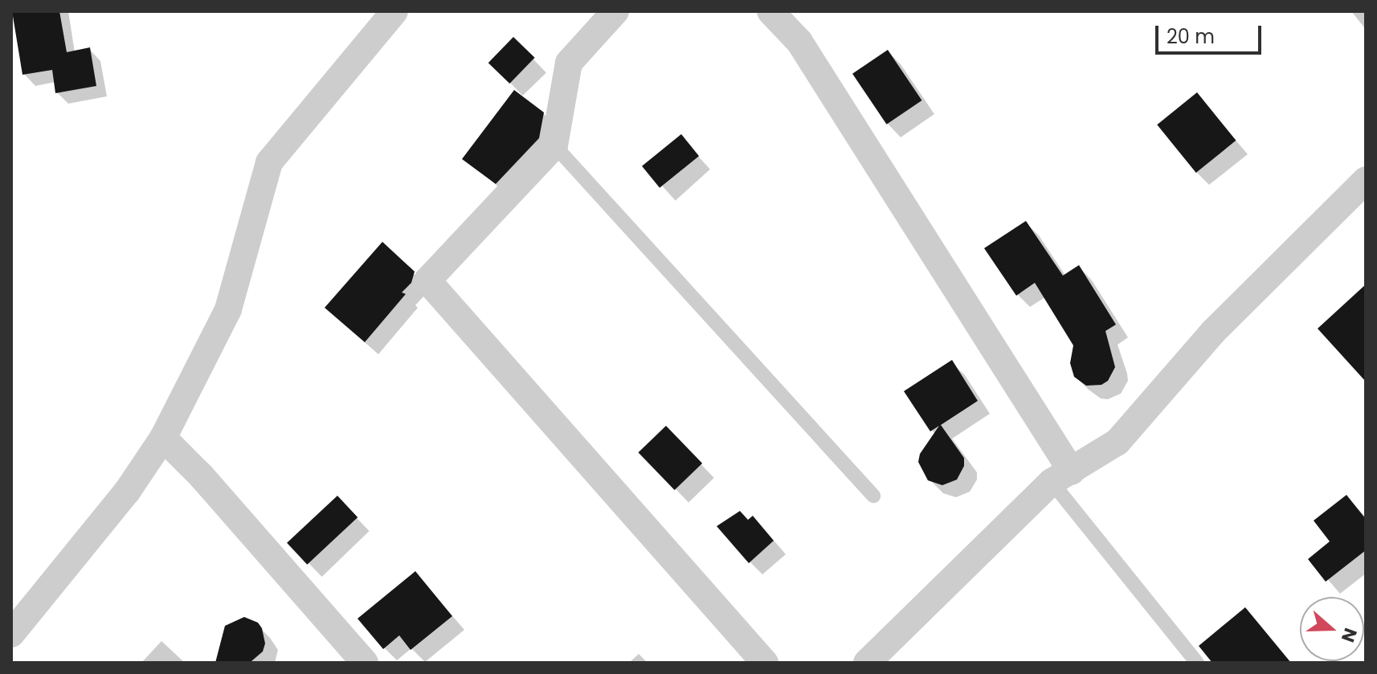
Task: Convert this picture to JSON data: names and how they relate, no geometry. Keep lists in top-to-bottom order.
{
  "scale_bar": "20 m",
  "north": "right"
}
